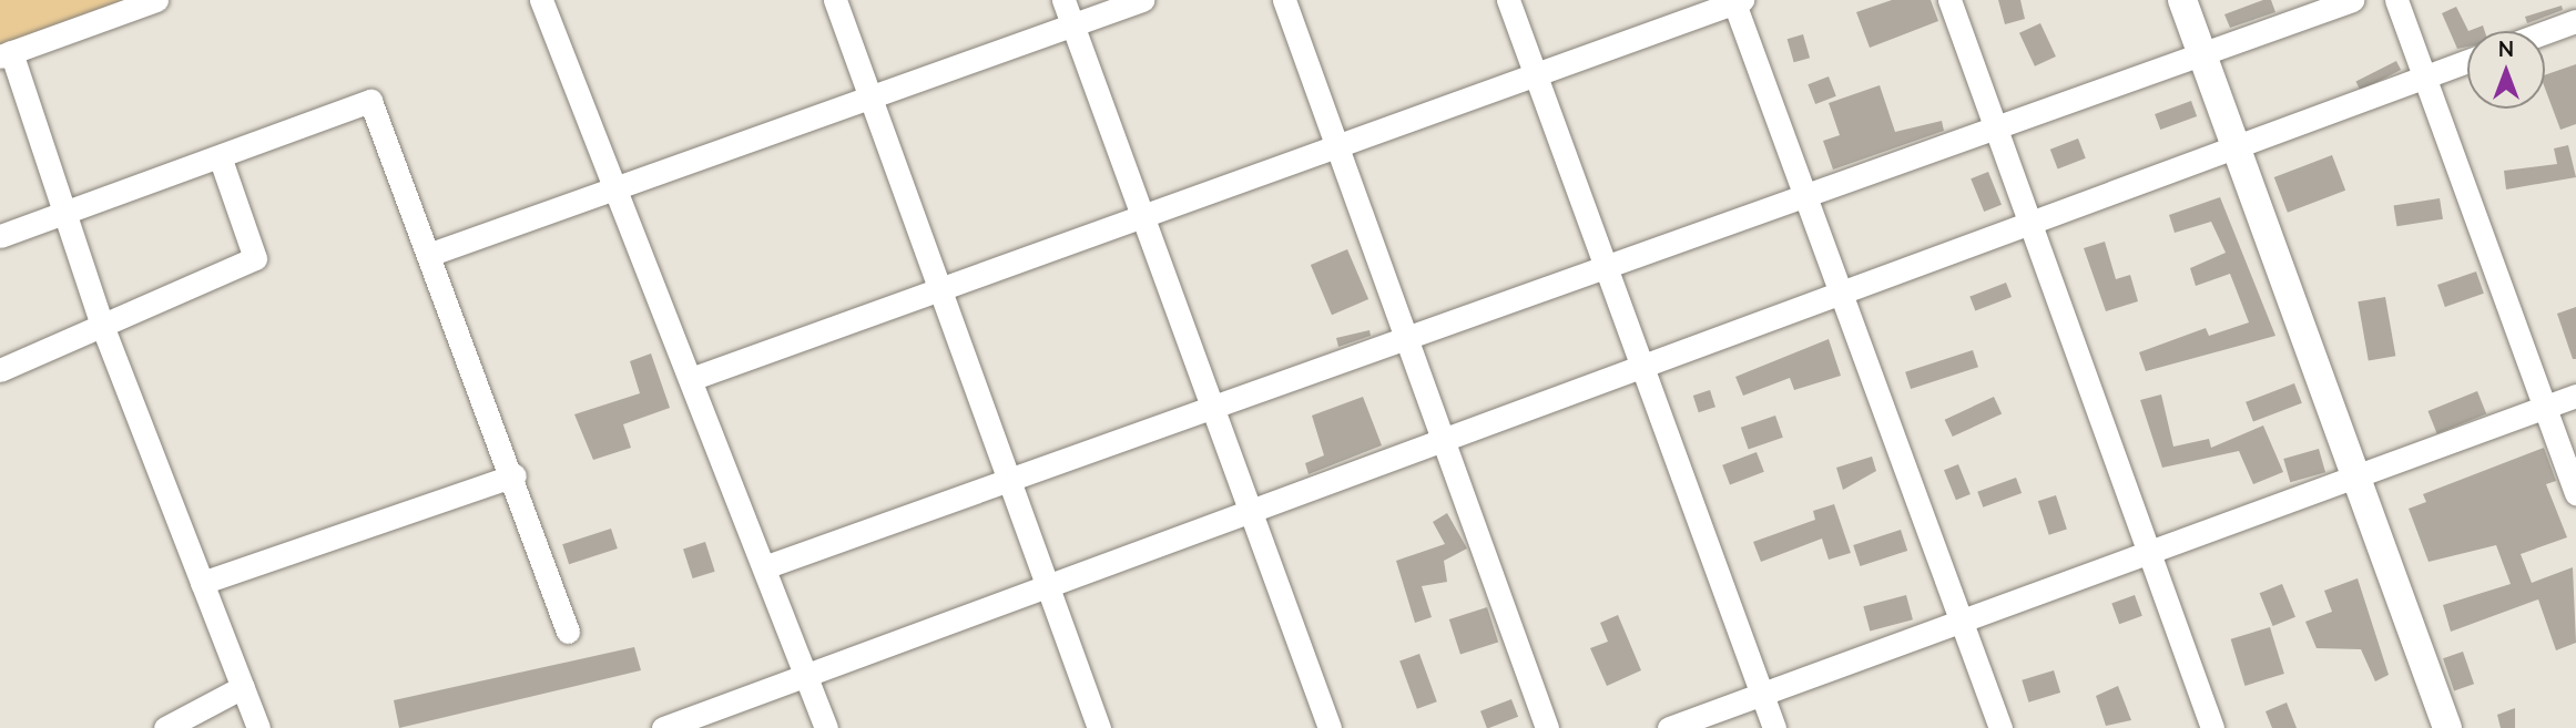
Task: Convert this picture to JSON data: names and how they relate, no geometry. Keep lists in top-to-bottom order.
{
  "north": "top"
}
